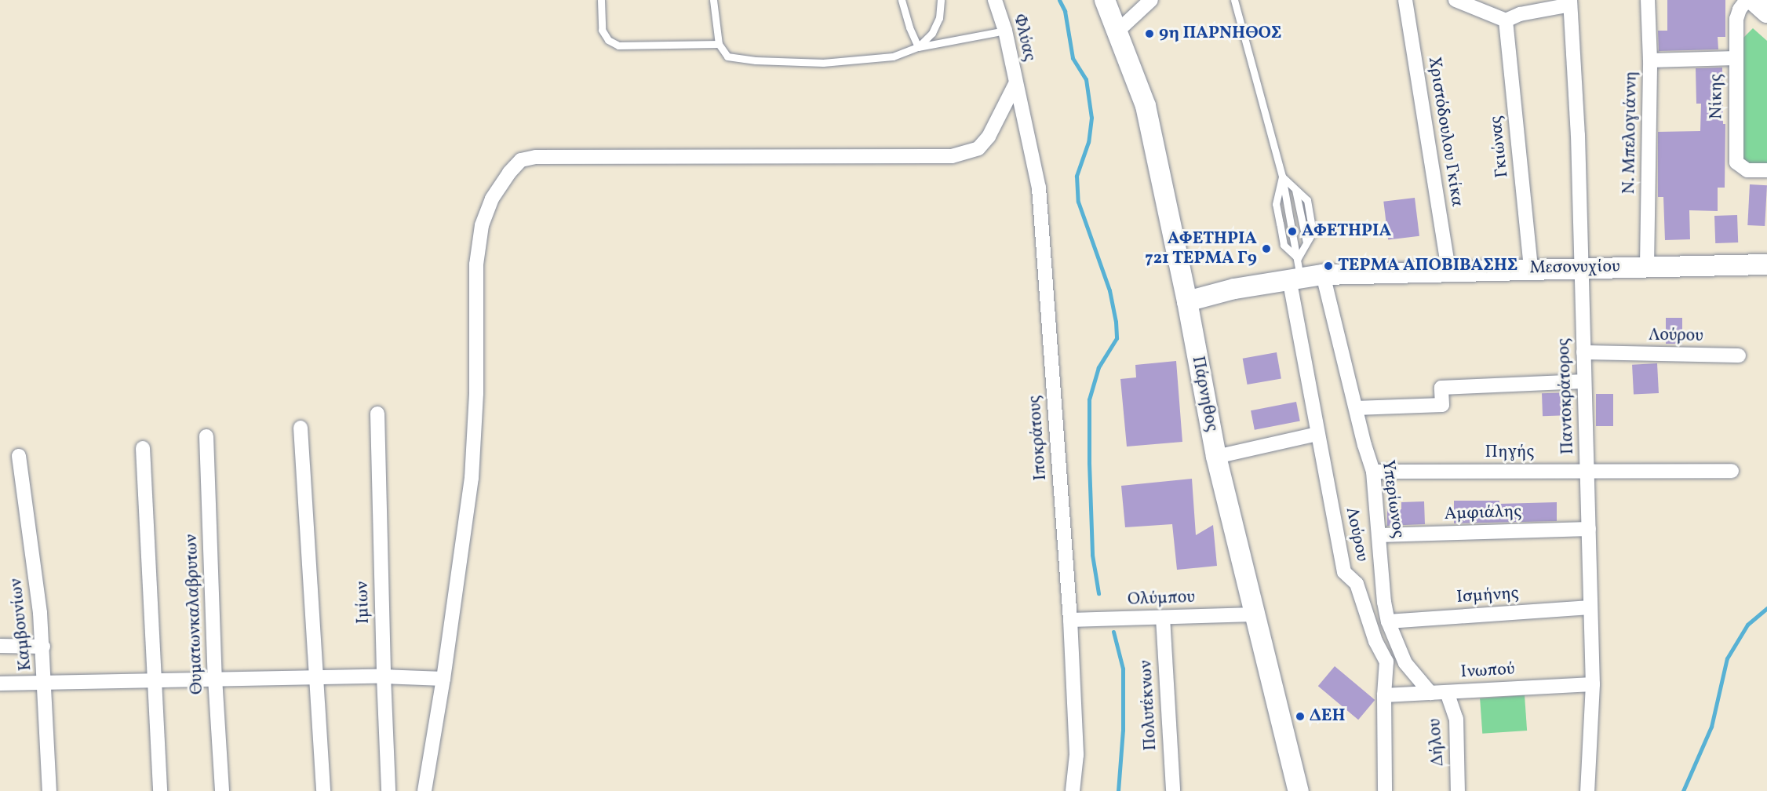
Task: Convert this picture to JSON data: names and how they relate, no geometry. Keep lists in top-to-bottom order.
{
  "streets": {
    "main road": ["Μεσονυχίου", "Πάρνηθος"],
    "street": [
      "Φλύας",
      "Νίκης",
      "Χριστόδουλου Γκίκα",
      "Ν. Μπελογιάννη",
      "Γκιώνας",
      "Λούρου",
      "Παντοκράτορος",
      "Ιποκράτους",
      "Πηγής",
      "Υπερίωνος",
      "Αμφιάλης",
      "Ισμήνης",
      "Ολύμπου",
      "Ιμίων",
      "Θυματωνκαλαβρυτων",
      "Καμβουνίων",
      "Ινωπού",
      "Πολυτέκνων",
      "Δήλου"
    ]
  },
  "crossings": [
    ["Φλύας", "Ιποκράτους"],
    ["Χριστόδουλου Γκίκα", "Μεσονυχίου"],
    ["Ν. Μπελογιάννη", "Μεσονυχίου"],
    ["Γκιώνας", "Μεσονυχίου"],
    ["Μεσονυχίου", "Λούρου"],
    ["Μεσονυχίου", "Πάρνηθος"],
    ["Μεσονυχίου", "Παντοκράτορος"],
    ["Μεσονυχίου", "Υπερίωνος"],
    ["Λούρου", "Παντοκράτορος"],
    ["Λούρου", "Ινωπού"],
    ["Πάρνηθος", "Ολύμπου"],
    ["Παντοκράτορος", "Πηγής"],
    ["Παντοκράτορος", "Αμφιάλης"],
    ["Παντοκράτορος", "Ισμήνης"],
    ["Παντοκράτορος", "Ινωπού"],
    ["Ιποκράτους", "Ολύμπου"],
    ["Πηγής", "Υπερίωνος"],
    ["Υπερίωνος", "Αμφιάλης"],
    ["Υπερίωνος", "Ισμήνης"],
    ["Υπερίωνος", "Ινωπού"],
    ["Ολύμπου", "Πολυτέκνων"],
    ["Ινωπού", "Δήλου"]
  ],
  "places": [
    "9η ΠΑΡΝΗΘΟΣ",
    "ΑΦΕΤΗΡΙΑ",
    "ΑΦΕΤΗΡΙΑ 721 ΤΕΡΜΑ Γ9",
    "ΤΕΡΜΑ ΑΠΟΒΙΒΑΣΗΣ",
    "ΔΕΗ"
  ]
}
